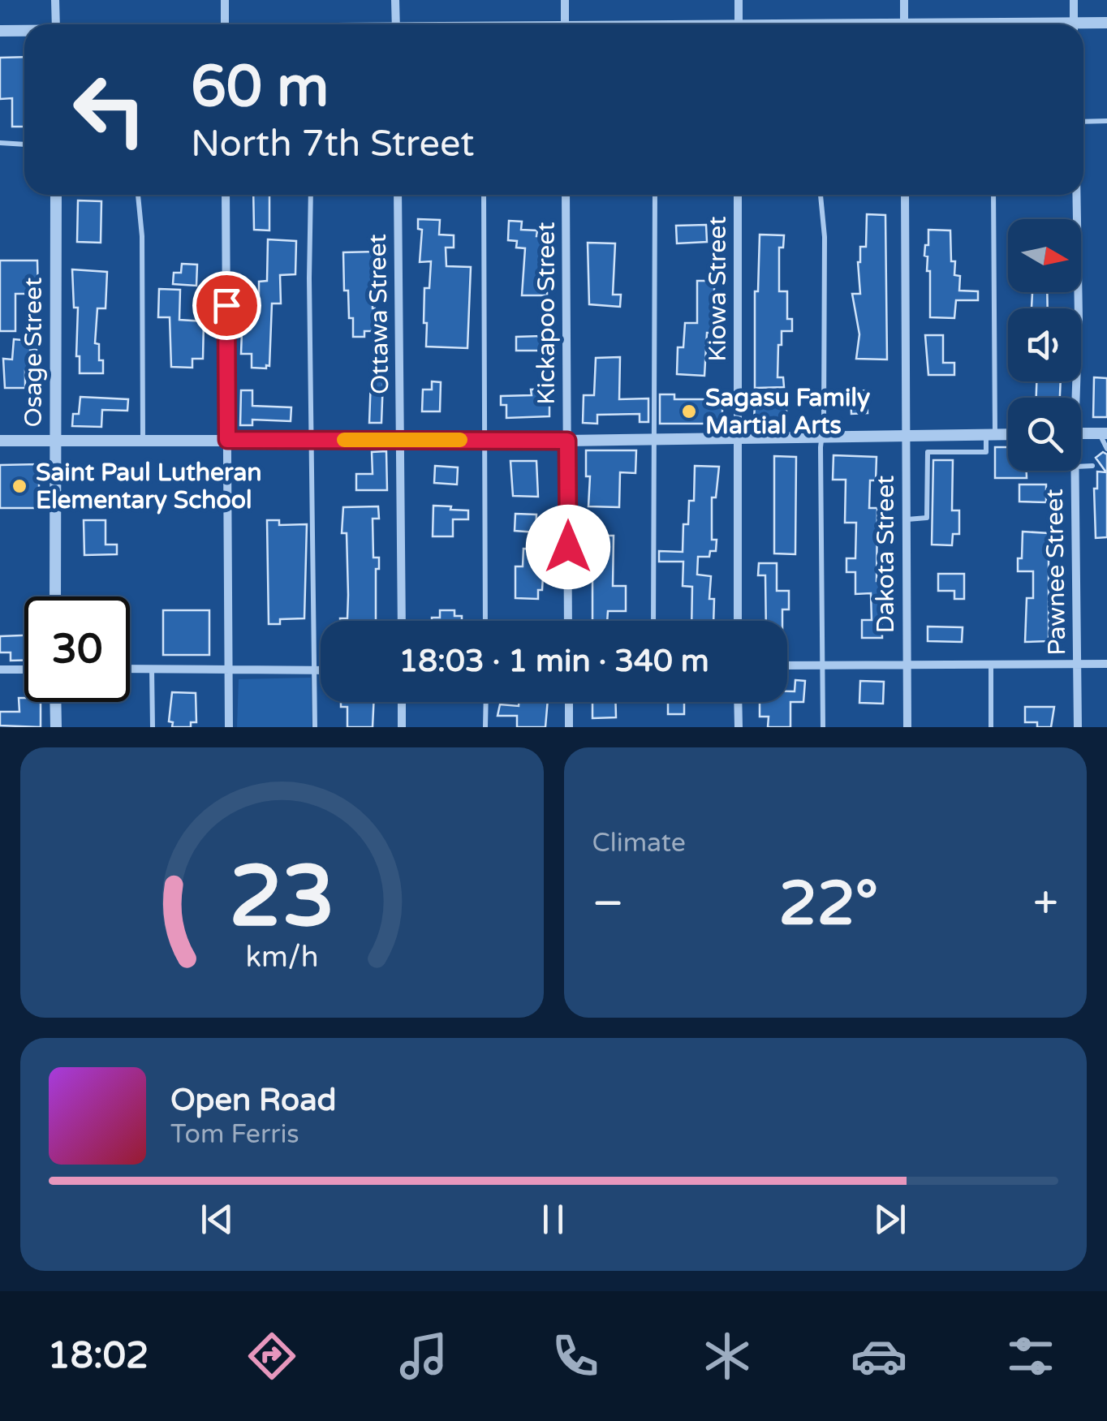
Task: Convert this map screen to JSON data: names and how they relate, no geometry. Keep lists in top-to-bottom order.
{
  "streets": {
    "street": [
      "Kiowa Street",
      "Kickapoo Street",
      "Ottawa Street",
      "Osage Street",
      "Dakota Street",
      "Pawnee Street"
    ]
  },
  "places": ["Sagasu Family Martial Arts", "Saint Paul Lutheran Elementary School"],
  "north": "right",
  "page": {
    "turn": ["60 m", "North 7th Street"],
    "limit": "30",
    "trip": "18:03 · 1 min · 340 m",
    "tile": "Climate",
    "heat": ["−", "22°", "+"],
    "song": ["Open Road", "Tom Ferris"],
    "tabs": "18:02",
    "gauge": ["23", "km/h"]
  }
}
